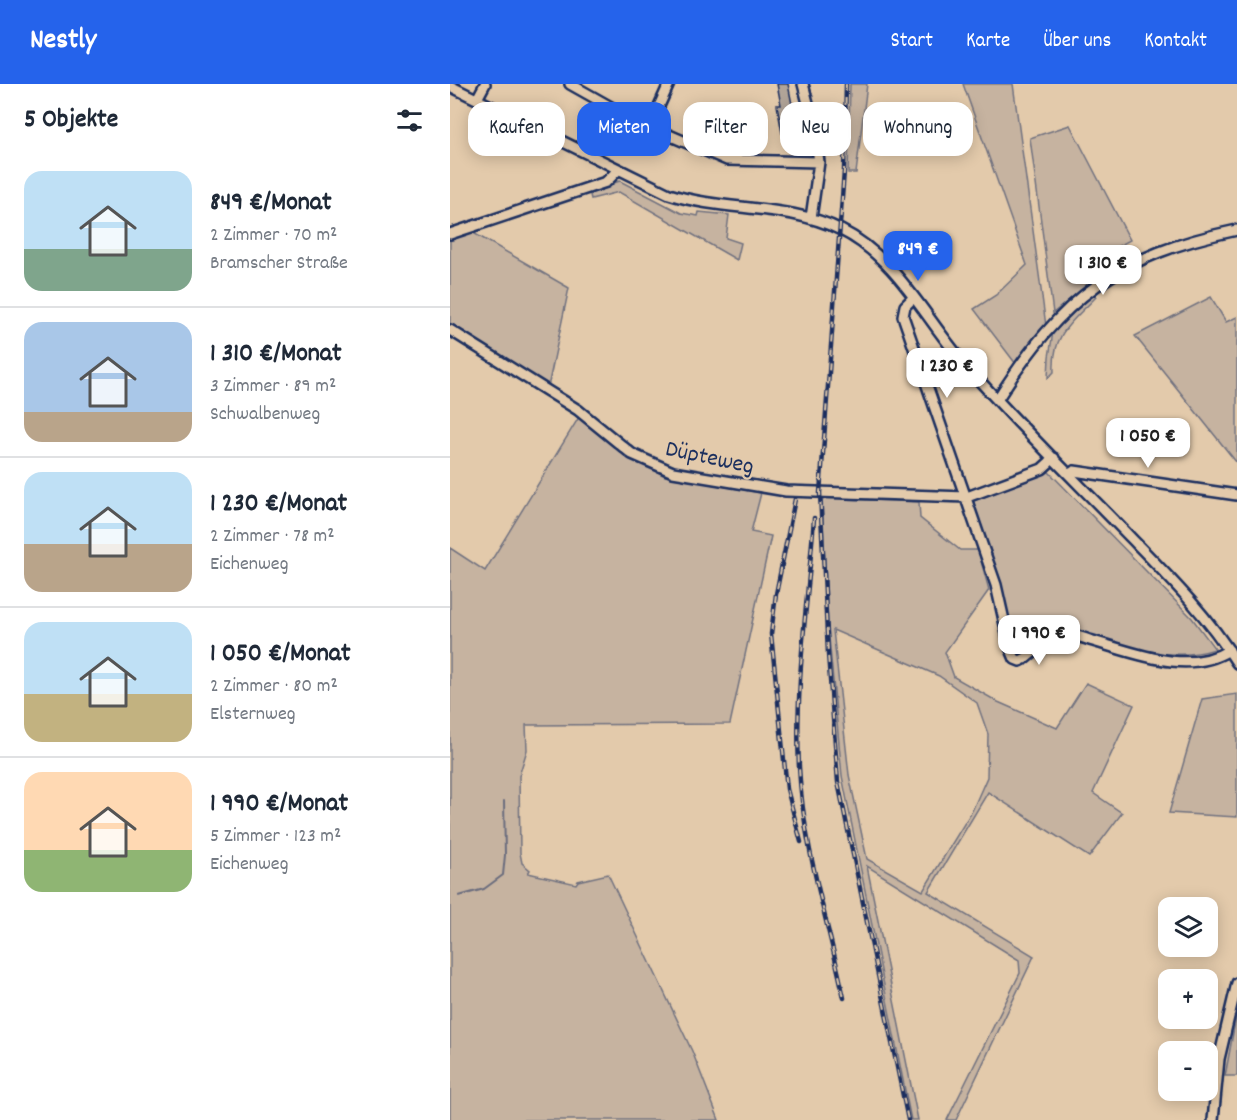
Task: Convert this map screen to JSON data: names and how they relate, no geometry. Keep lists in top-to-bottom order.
{
  "streets": {
    "street": ["Düpteweg"]
  },
  "page": {
    "header": "Nestly",
    "nav": [
      "Start",
      "Karte",
      "Über uns",
      "Kontakt"
    ],
    "heading": "5 Objekte",
    "chip": [
      "Kaufen",
      "Mieten",
      "Filter",
      "Neu",
      "Wohnung"
    ],
    "list": [
      {
        "name": "849 €/Monat",
        "note": "2 Zimmer · 70 m² · Bramscher Straße"
      },
      {
        "name": "1 310 €/Monat",
        "note": "3 Zimmer · 89 m² · Schwalbenweg"
      },
      {
        "name": "1 230 €/Monat",
        "note": "2 Zimmer · 78 m² · Eichenweg"
      },
      {
        "name": "1 050 €/Monat",
        "note": "2 Zimmer · 80 m² · Elsternweg"
      },
      {
        "name": "1 990 €/Monat",
        "note": "5 Zimmer · 123 m² · Eichenweg"
      }
    ],
    "price": [
      "849 €",
      "1 310 €",
      "1 230 €",
      "1 050 €",
      "1 990 €"
    ],
    "map_buttons": ["+", "−"]
  }
}
